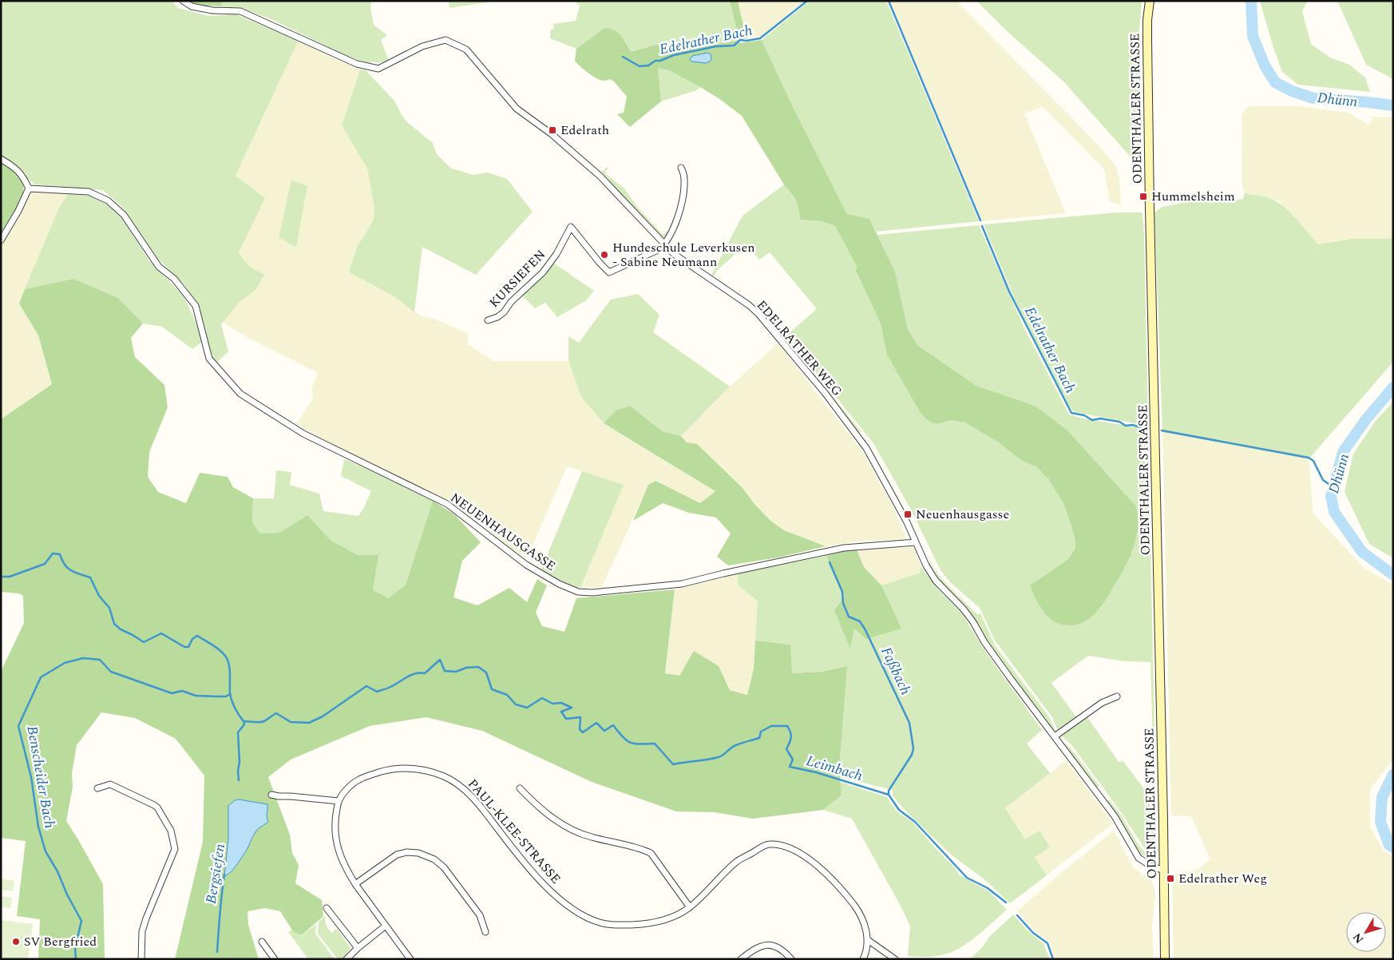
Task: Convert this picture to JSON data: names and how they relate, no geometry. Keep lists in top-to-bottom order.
{
  "streets": {
    "main road": ["ODENTHALER STRASSE"],
    "street": [
      "KURSIEFEN",
      "EDELRATHER WEG",
      "NEUENHAUSGASSE",
      "PAUL-KLEE-STRASSE"
    ]
  },
  "crossings": [
    ["ODENTHALER STRASSE", "EDELRATHER WEG"],
    ["KURSIEFEN", "EDELRATHER WEG"],
    ["EDELRATHER WEG", "NEUENHAUSGASSE"]
  ],
  "water": [
    "Edelrather Bach",
    "Dhünn",
    "Faßbach",
    "Leimbach",
    "Benscheider Bach",
    "Bergsiefen"
  ],
  "places": {
    "transit": [
      "Edelrath",
      "Hummelsheim",
      "Neuenhausgasse",
      "Edelrather Weg"
    ],
    "other": ["Hundeschule Leverkusen - Sabine Neumann", "SV Bergfried"]
  },
  "north": "bottom left"
}
